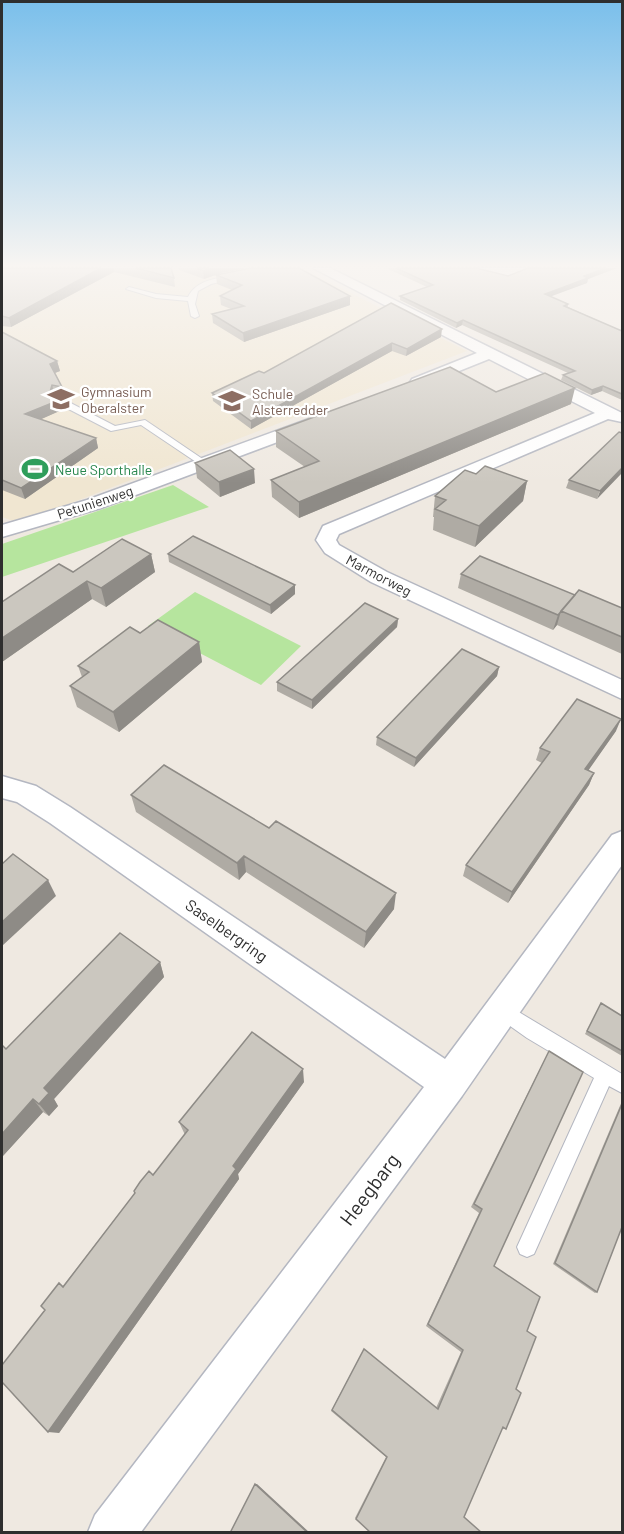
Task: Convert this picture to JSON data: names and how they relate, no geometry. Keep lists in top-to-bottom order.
{
  "streets": {
    "street": [
      "Petunienweg",
      "Marmorweg",
      "Saselbergring",
      "Heegbarg"
    ]
  },
  "crossings": [
    ["Saselbergring", "Heegbarg"]
  ],
  "places": {
    "school or university": ["Gymnasium Oberalster", "Schule Alsterredder"],
    "sports": ["Neue Sporthalle"]
  }
}
